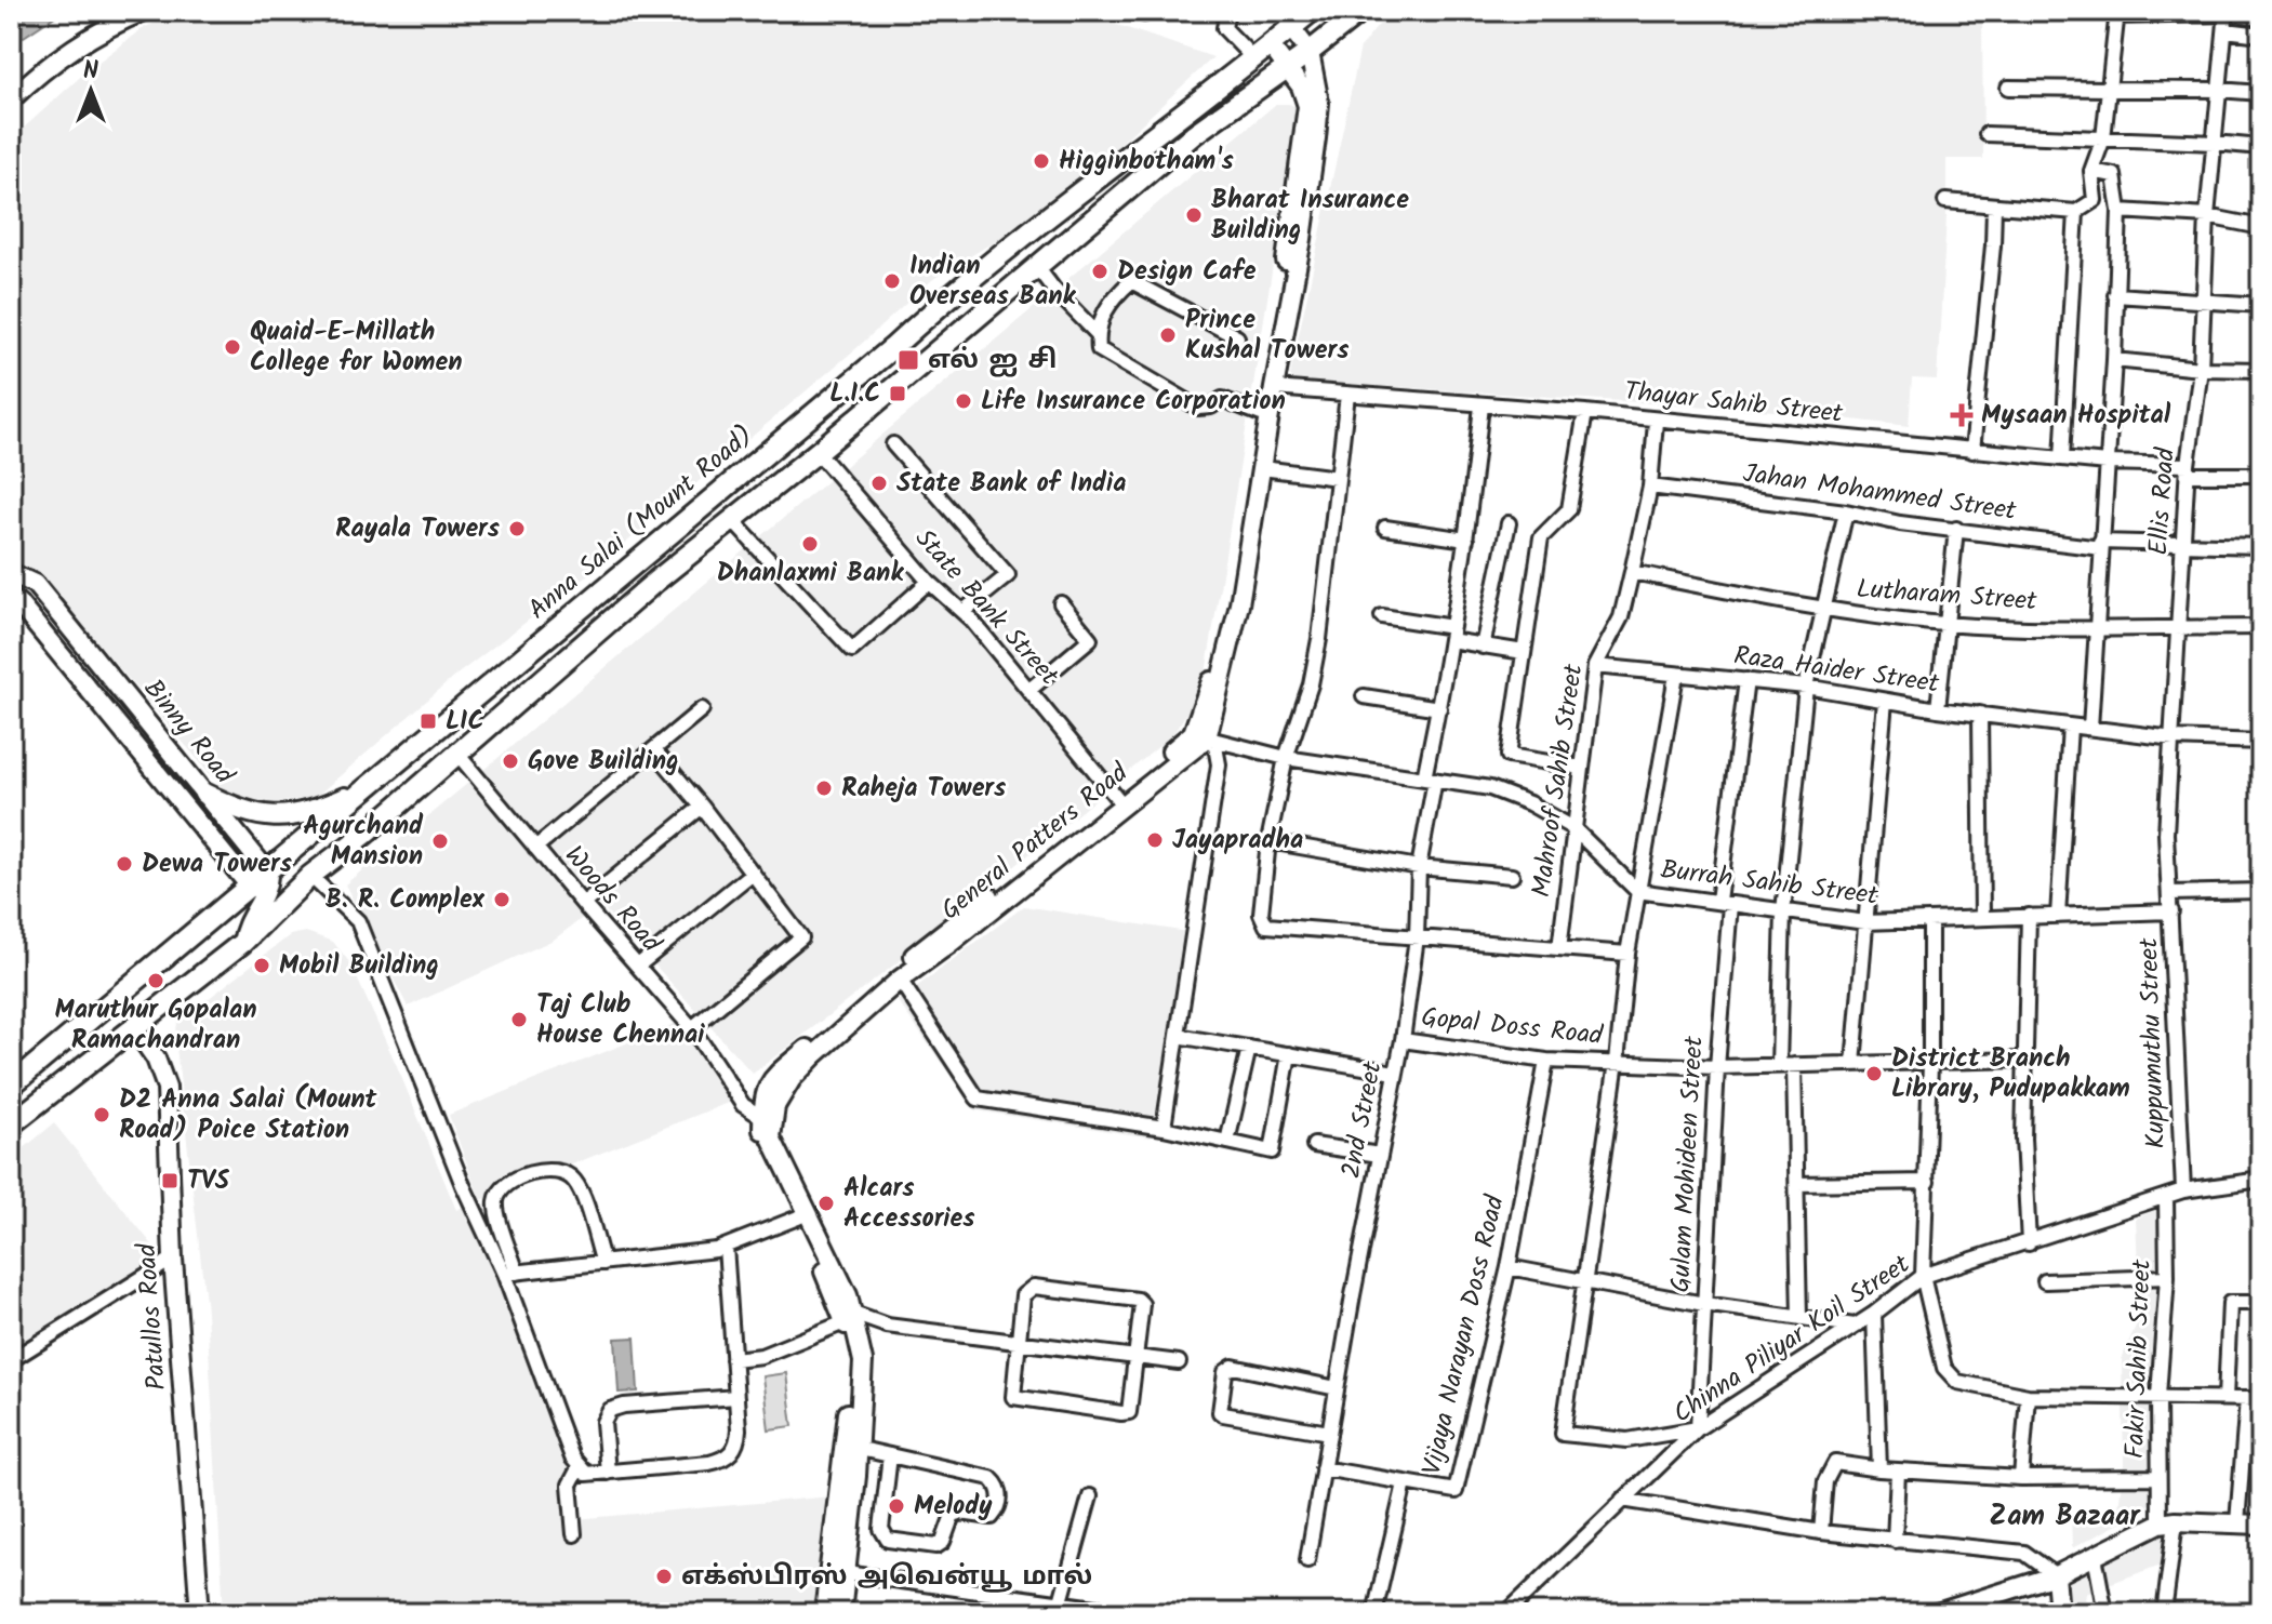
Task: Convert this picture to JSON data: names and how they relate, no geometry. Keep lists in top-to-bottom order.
{
  "streets": {
    "main road": [
      "Anna Salai (Mount Road)",
      "Binny Road",
      "General Patters Road",
      "Patullos Road"
    ],
    "street": [
      "Thayar Sahib Street",
      "Jahan Mohammed Street",
      "Ellis Road",
      "Lutharam Street",
      "State Bank Street",
      "Raza Haider Street",
      "Mahroof Sahib Street",
      "Burrah Sahib Street",
      "Woods Road",
      "Gopal Doss Road",
      "Kuppumuthu Street",
      "2nd Street",
      "Gulam Mohideen Street",
      "Vijaya Narayan Doss Road",
      "Chinna Piliyar Koil Street",
      "Fakir Sahib Street"
    ]
  },
  "crossings": [
    ["Thayar Sahib Street", "Ellis Road"],
    ["Thayar Sahib Street", "Mahroof Sahib Street"],
    ["Thayar Sahib Street", "General Patters Road"],
    ["Thayar Sahib Street", "2nd Street"],
    ["Jahan Mohammed Street", "Ellis Road"],
    ["Jahan Mohammed Street", "Mahroof Sahib Street"],
    ["Ellis Road", "Lutharam Street"],
    ["Ellis Road", "Raza Haider Street"],
    ["Ellis Road", "Kuppumuthu Street"],
    ["Anna Salai (Mount Road)", "State Bank Street"],
    ["Anna Salai (Mount Road)", "Binny Road"],
    ["Anna Salai (Mount Road)", "General Patters Road"],
    ["Anna Salai (Mount Road)", "Woods Road"],
    ["Anna Salai (Mount Road)", "Patullos Road"],
    ["Lutharam Street", "Mahroof Sahib Street"],
    ["State Bank Street", "General Patters Road"],
    ["Raza Haider Street", "Mahroof Sahib Street"],
    ["Raza Haider Street", "Gulam Mohideen Street"],
    ["Mahroof Sahib Street", "Burrah Sahib Street"],
    ["General Patters Road", "Burrah Sahib Street"],
    ["General Patters Road", "Woods Road"],
    ["Burrah Sahib Street", "Kuppumuthu Street"],
    ["Burrah Sahib Street", "2nd Street"],
    ["Burrah Sahib Street", "Gulam Mohideen Street"],
    ["Gopal Doss Road", "2nd Street"],
    ["Gopal Doss Road", "Gulam Mohideen Street"],
    ["Gopal Doss Road", "Vijaya Narayan Doss Road"],
    ["Kuppumuthu Street", "Chinna Piliyar Koil Street"],
    ["2nd Street", "Vijaya Narayan Doss Road"],
    ["Gulam Mohideen Street", "Chinna Piliyar Koil Street"],
    ["Chinna Piliyar Koil Street", "Fakir Sahib Street"]
  ],
  "districts": ["Zam Bazaar"],
  "places": {
    "other": [
      "Higginbotham's",
      "Bharat Insurance Building",
      "Design Cafe",
      "Indian Overseas Bank",
      "Prince Kushal Towers",
      "Quaid-E-Millath College for Women",
      "Life Insurance Corporation",
      "State Bank of India",
      "Rayala Towers",
      "Dhanlaxmi Bank",
      "Gove Building",
      "Raheja Towers",
      "Jayapradha",
      "Agurchand Mansion",
      "Dewa Towers",
      "B. R. Complex",
      "Mobil Building",
      "Maruthur Gopalan Ramachandran",
      "Taj Club House Chennai",
      "District Branch Library, Pudupakkam",
      "D2 Anna Salai (Mount Road) Poice Station",
      "Alcars Accessories",
      "Melody",
      "எக்ஸ்பிரஸ் அவென்யூ மால்"
    ],
    "transit": [
      "எல் ஐ சி",
      "L.I.C",
      "LIC",
      "TVS"
    ],
    "health": ["Mysaan Hospital"]
  },
  "north": "top"
}
